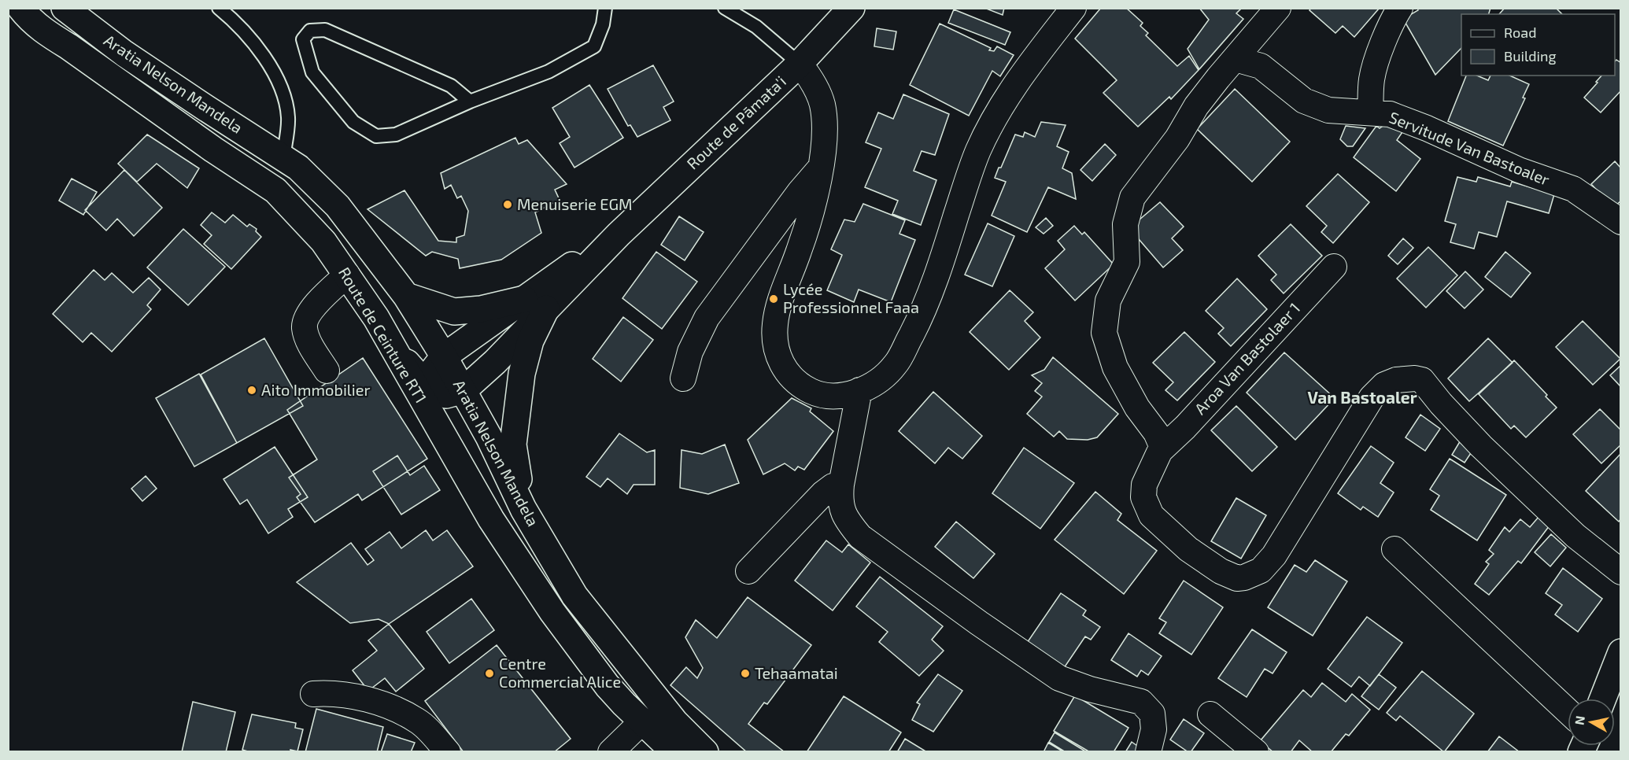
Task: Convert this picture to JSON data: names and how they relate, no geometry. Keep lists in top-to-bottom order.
{
  "streets": {
    "main road": ["Aratia Nelson Mandela", "Route de Pāmata'i", "Route de Ceinture RT1"],
    "street": ["Servitude Van Bastoaler", "Aroa Van Bastolaer 1"]
  },
  "districts": ["Van Bastoaler"],
  "places": [
    "Menuiserie EGM",
    "Lycée Professionnel Faaa",
    "Aito Immobilier",
    "Centre Commercial Alice",
    "Tehaamatai"
  ],
  "legend": ["Road", "Building"],
  "north": "left"
}
